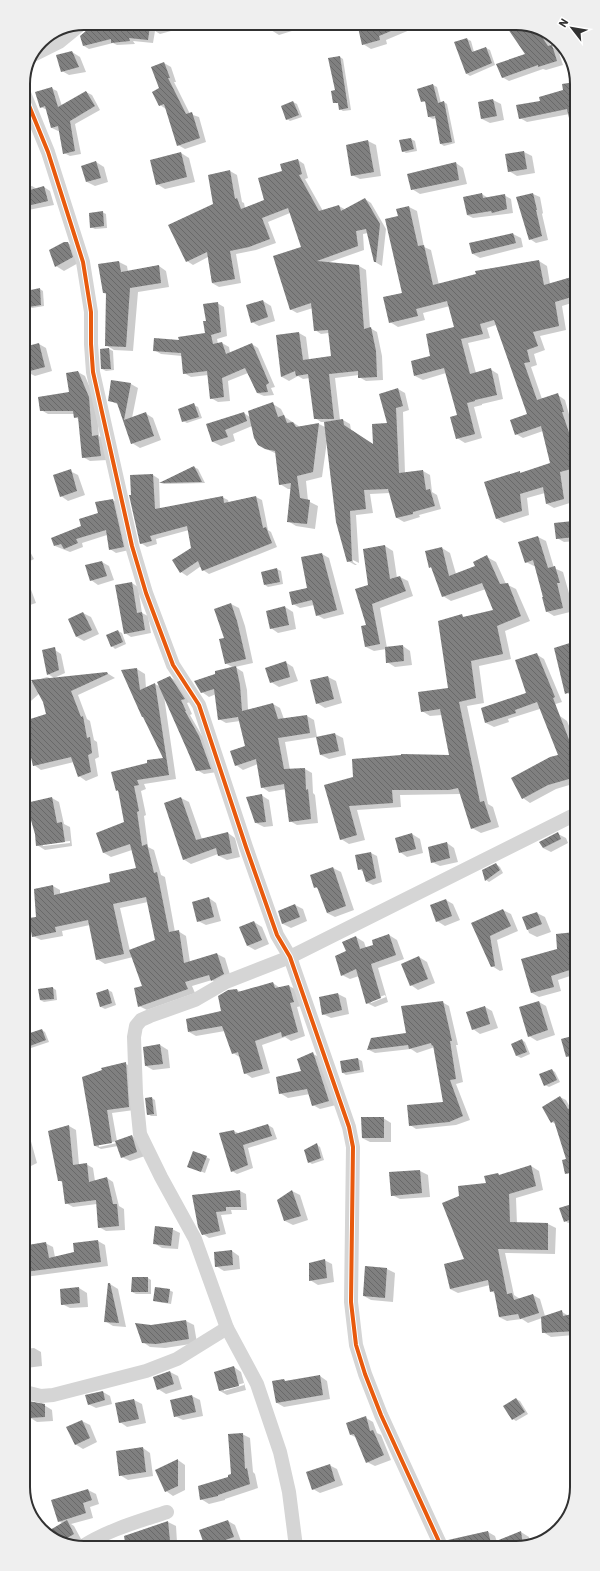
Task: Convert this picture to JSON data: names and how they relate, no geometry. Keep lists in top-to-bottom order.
{
  "north": "top left"
}
